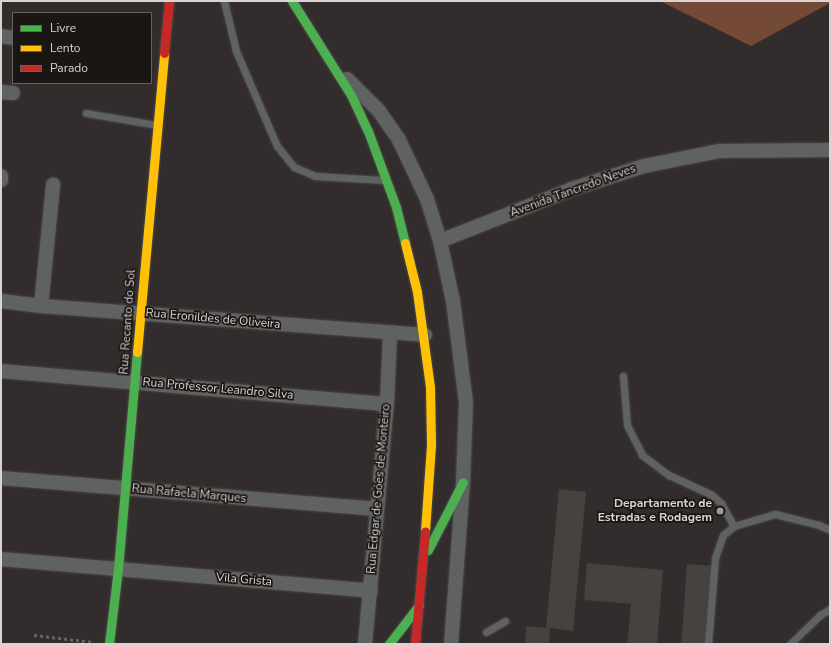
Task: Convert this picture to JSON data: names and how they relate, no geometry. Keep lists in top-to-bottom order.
{
  "streets": {
    "main road": ["Rua Recanto do Sol"],
    "street": [
      "Avenida Tancredo Neves",
      "Rua Eronildes de Oliveira",
      "Rua Professor Leandro Silva",
      "Rua Edgar de Góes de Monteiro",
      "Rua Rafaela Marques",
      "Vila Grista"
    ]
  },
  "crossings": [
    ["Rua Eronildes de Oliveira", "Rua Recanto do Sol"],
    ["Rua Eronildes de Oliveira", "Rua Edgar de Góes de Monteiro"],
    ["Rua Recanto do Sol", "Rua Professor Leandro Silva"],
    ["Rua Recanto do Sol", "Rua Rafaela Marques"],
    ["Rua Recanto do Sol", "Vila Grista"],
    ["Rua Professor Leandro Silva", "Rua Edgar de Góes de Monteiro"],
    ["Rua Edgar de Góes de Monteiro", "Rua Rafaela Marques"],
    ["Rua Edgar de Góes de Monteiro", "Vila Grista"]
  ],
  "places": ["Departamento de Estradas e Rodagem"],
  "legend": ["Livre", "Lento", "Parado"]
}
